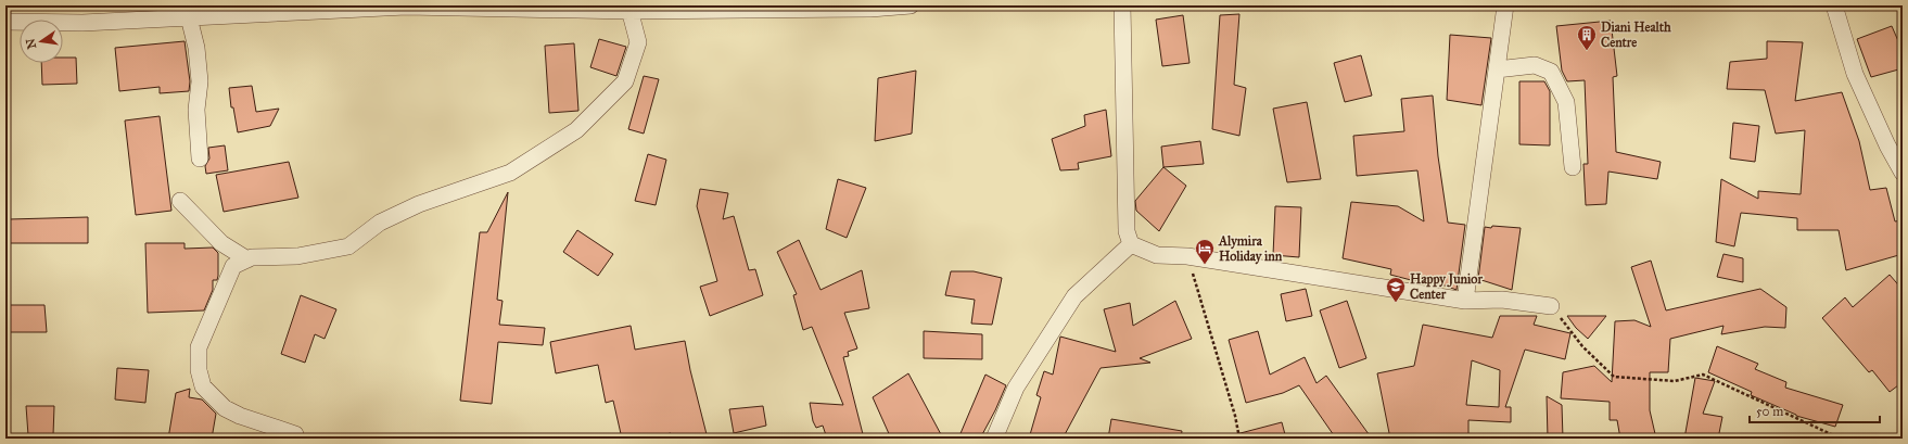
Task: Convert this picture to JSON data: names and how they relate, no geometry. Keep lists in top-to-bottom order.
{
  "places": {
    "building": ["Diani Health Centre"],
    "hotel": ["Alymira Holiday inn"],
    "school or university": ["Happy Junior Center"]
  },
  "scale_bar": "50 m",
  "north": "left"
}
